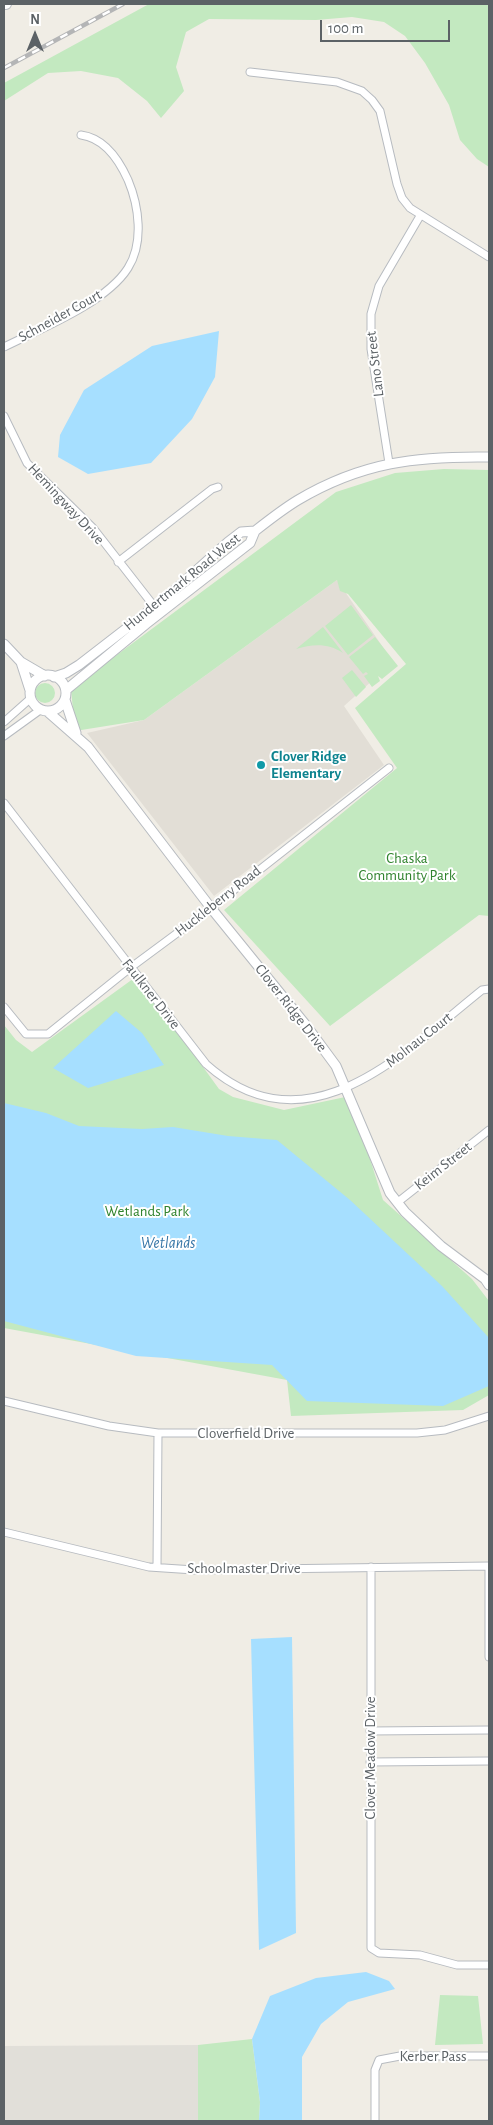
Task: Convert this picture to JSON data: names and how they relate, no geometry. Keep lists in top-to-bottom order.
{
  "streets": {
    "street": [
      "Schneider Court",
      "Lano Street",
      "Hemingway Drive",
      "Hundertmark Road West",
      "Huckleberry Road",
      "Faulkner Drive",
      "Clover Ridge Drive",
      "Molnau Court",
      "Keim Street",
      "Cloverfield Drive",
      "Schoolmaster Drive",
      "Clover Meadow Drive",
      "Kerber Pass"
    ]
  },
  "crossings": [
    ["Hemingway Drive", "Hundertmark Road West"],
    ["Hundertmark Road West", "Clover Ridge Drive"],
    ["Huckleberry Road", "Faulkner Drive"],
    ["Huckleberry Road", "Clover Ridge Drive"],
    ["Faulkner Drive", "Clover Ridge Drive"],
    ["Faulkner Drive", "Molnau Court"],
    ["Clover Ridge Drive", "Molnau Court"],
    ["Clover Ridge Drive", "Keim Street"],
    ["Schoolmaster Drive", "Clover Meadow Drive"]
  ],
  "water": ["Wetlands"],
  "parks": ["Chaska Community Park", "Wetlands Park"],
  "places": ["Clover Ridge Elementary"],
  "scale_bar": "100 m",
  "north": "top"
}
